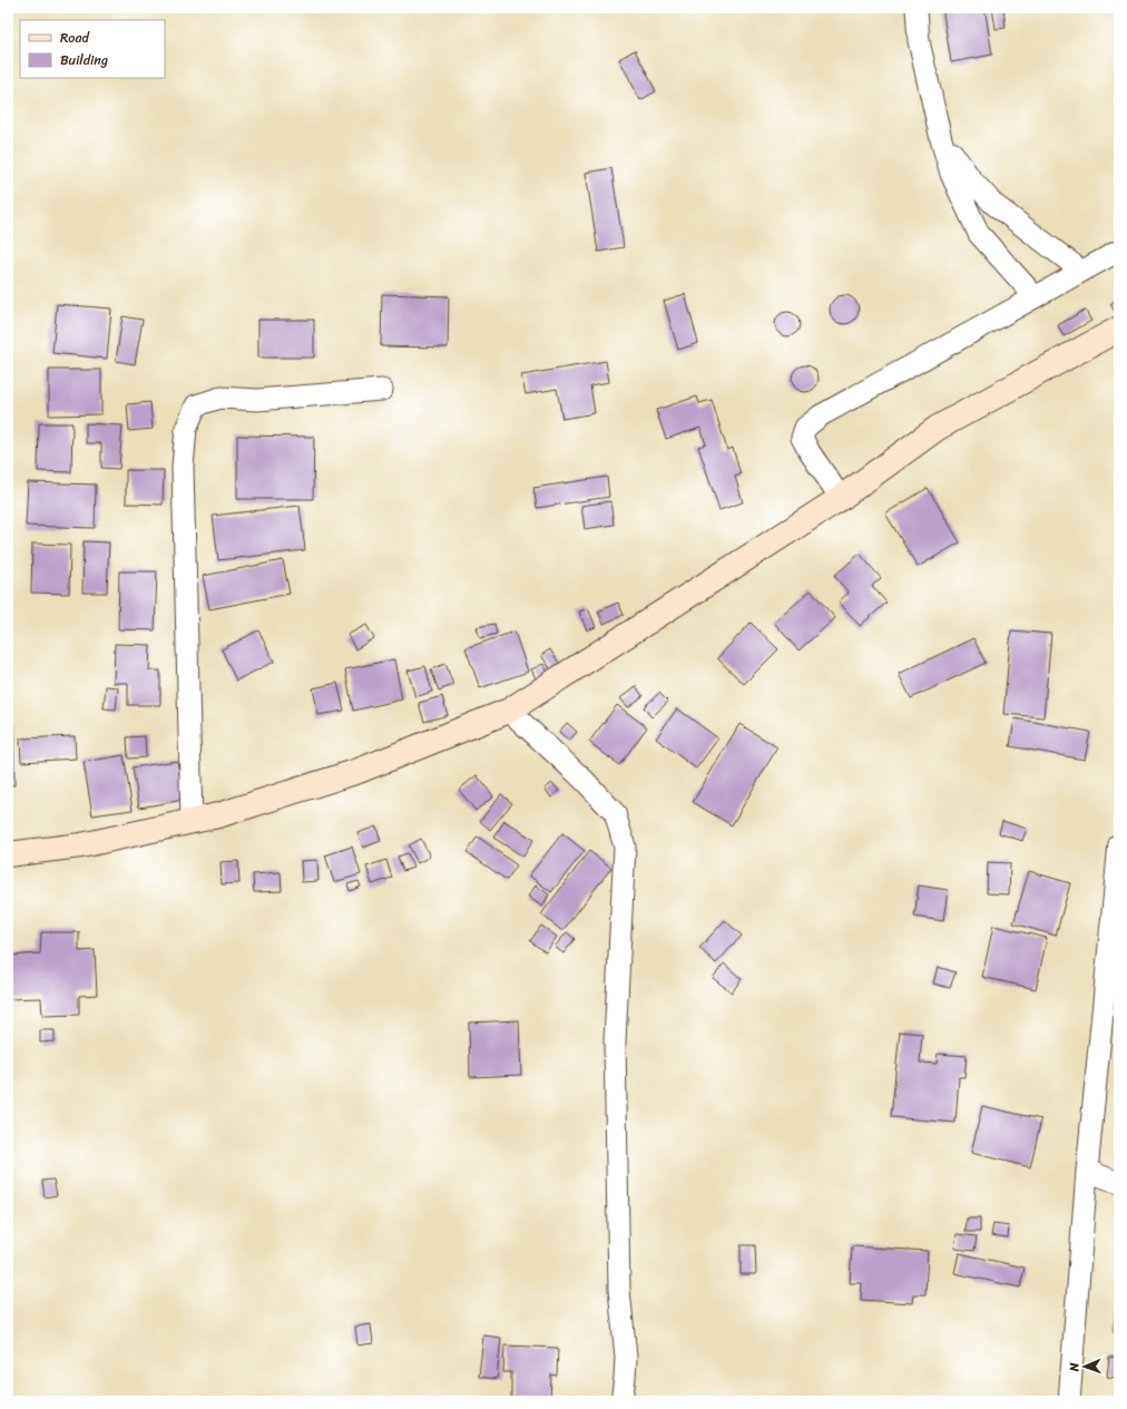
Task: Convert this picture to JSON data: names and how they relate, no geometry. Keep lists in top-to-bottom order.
{
  "legend": ["Road", "Building"],
  "north": "left"
}
